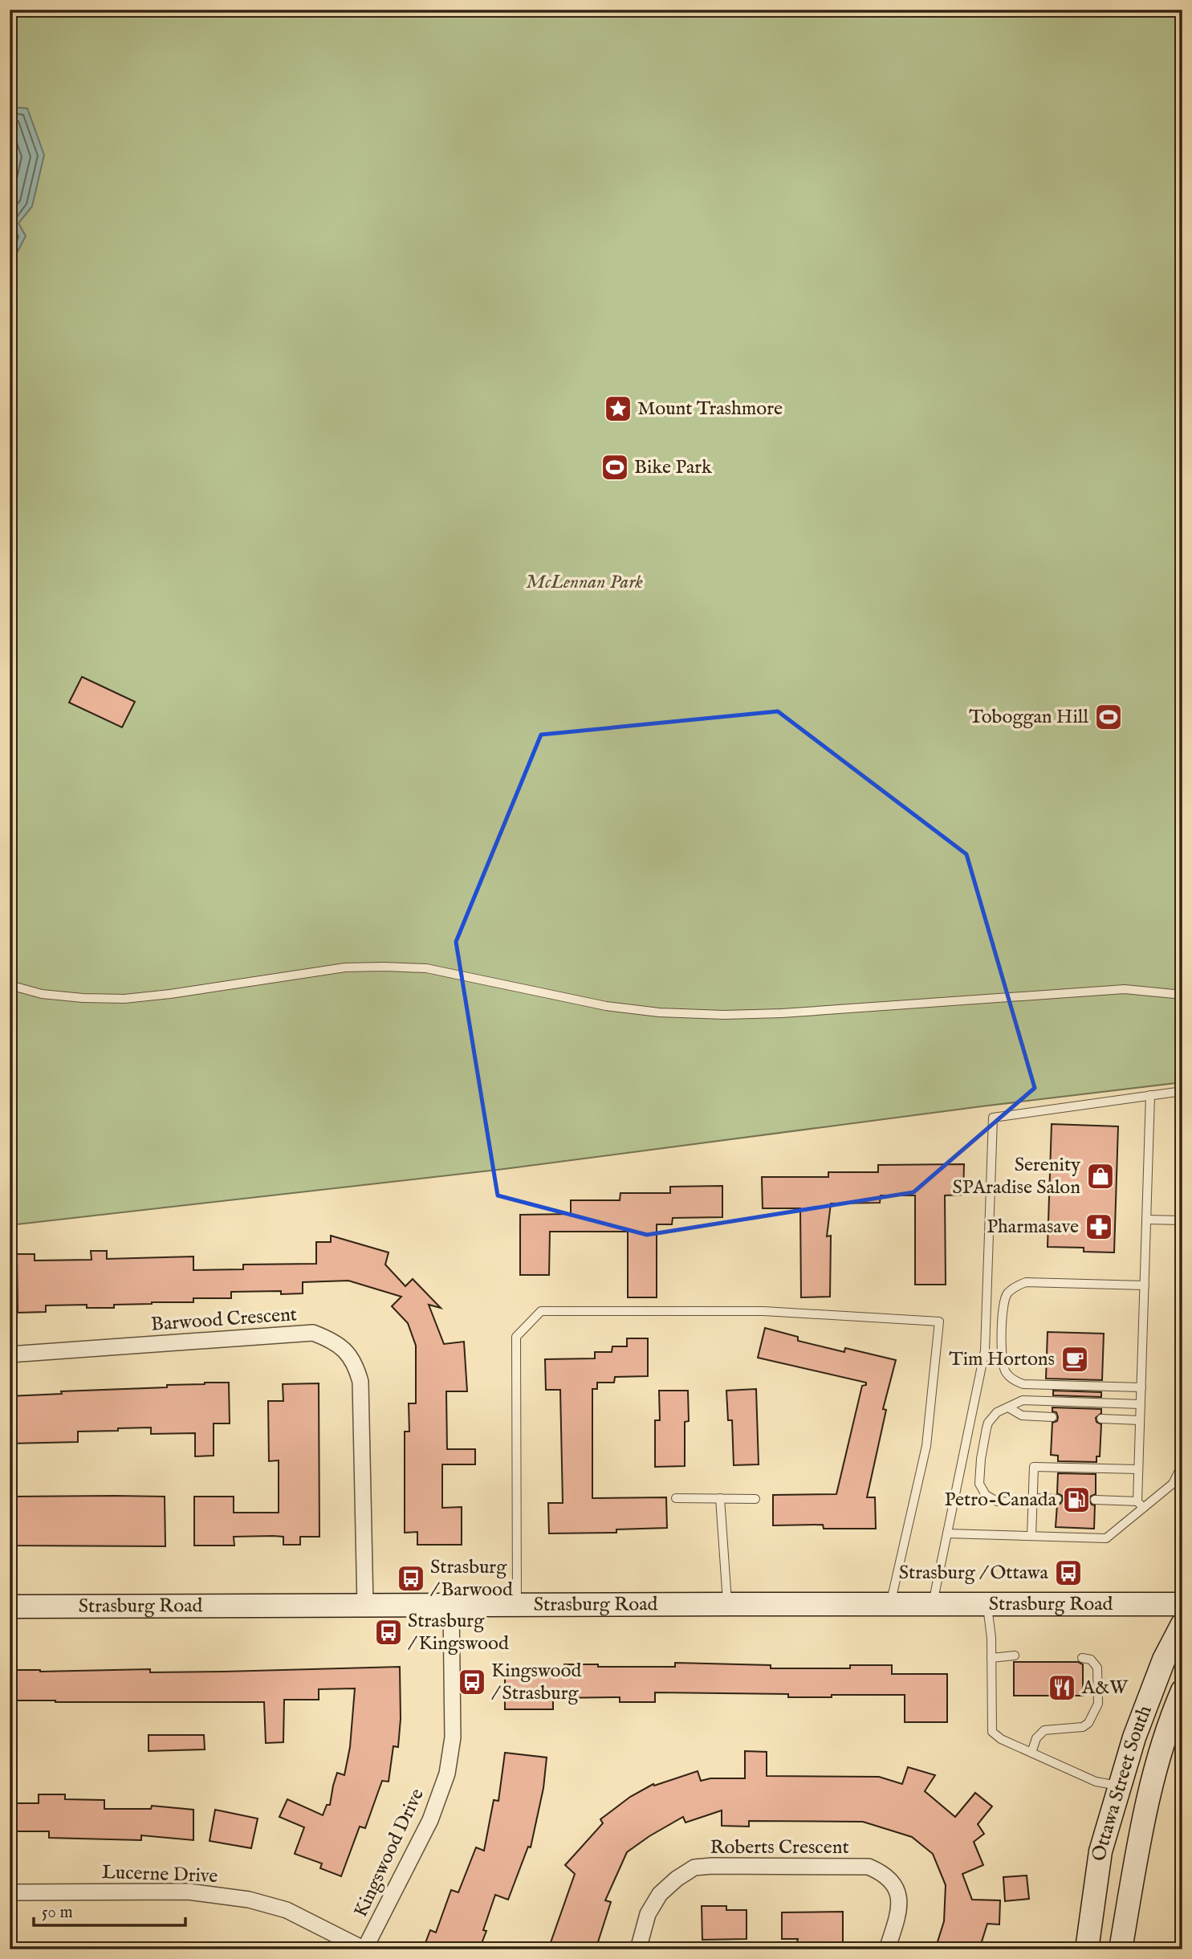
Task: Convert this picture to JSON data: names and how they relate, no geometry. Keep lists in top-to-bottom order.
{
  "streets": {
    "street": [
      "Barwood Crescent",
      "Strasburg Road",
      "Ottawa Street South",
      "Roberts Crescent",
      "Kingswood Drive",
      "Lucerne Drive"
    ]
  },
  "crossings": [
    ["Barwood Crescent", "Strasburg Road"],
    ["Strasburg Road", "Kingswood Drive"],
    ["Kingswood Drive", "Lucerne Drive"]
  ],
  "parks": ["McLennan Park"],
  "places": {
    "place": ["Mount Trashmore"],
    "sports": ["Bike Park", "Toboggan Hill"],
    "shop": ["Serenity SPAradise Salon"],
    "pharmacy": ["Pharmasave"],
    "cafe": ["Tim Hortons"],
    "fuel station": ["Petro-Canada"],
    "bus stop": [
      "Strasburg / Ottawa",
      "Strasburg / Barwood",
      "Strasburg / Kingswood",
      "Kingswood / Strasburg"
    ],
    "restaurant": ["A&W"]
  },
  "scale_bar": "50 m"
}
